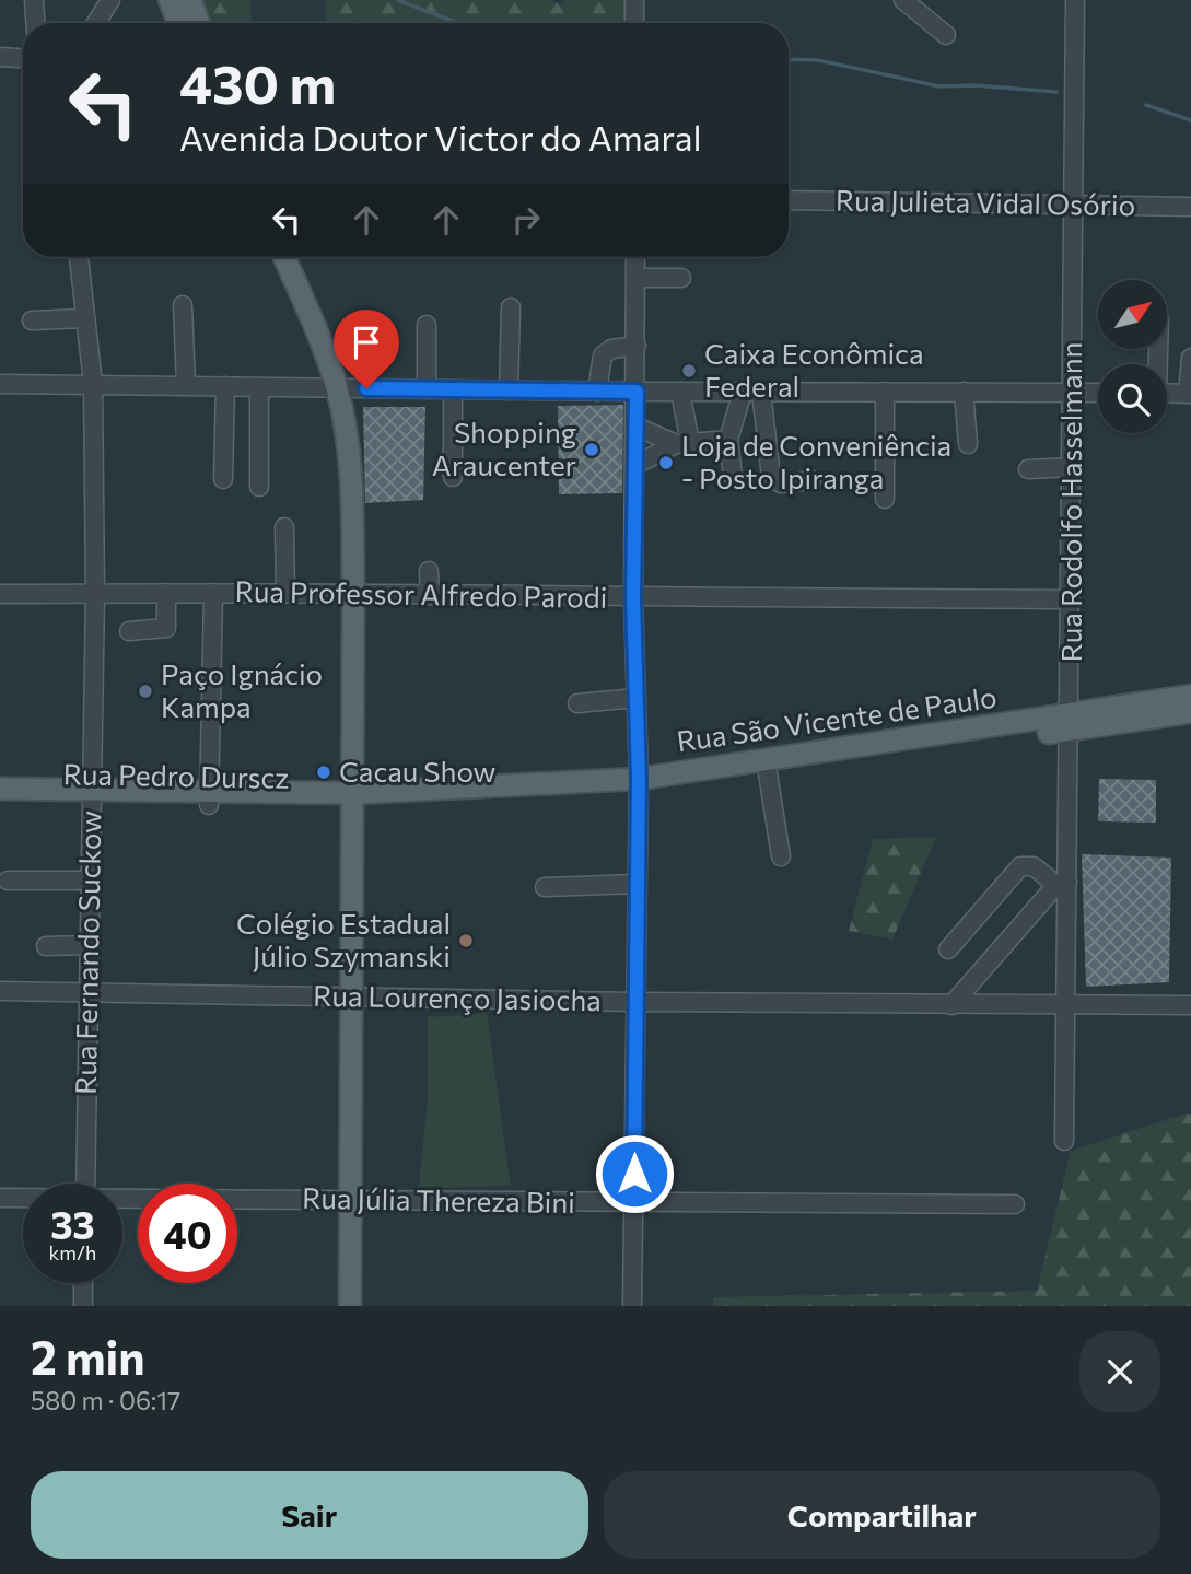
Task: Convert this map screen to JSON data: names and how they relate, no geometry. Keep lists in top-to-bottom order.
{
  "streets": {
    "main road": ["Rua São Vicente de Paulo", "Rua Pedro Durscz"],
    "street": [
      "Rua Julieta Vidal Osório",
      "Rua Rodolfo Hasselmann",
      "Rua Professor Alfredo Parodi",
      "Rua Fernando Suckow",
      "Rua Lourenço Jasiocha",
      "Rua Júlia Thereza Bini"
    ]
  },
  "crossings": [
    ["Rua Julieta Vidal Osório", "Rua Rodolfo Hasselmann"],
    ["Rua Rodolfo Hasselmann", "Rua Professor Alfredo Parodi"],
    ["Rua Rodolfo Hasselmann", "Rua São Vicente de Paulo"],
    ["Rua Rodolfo Hasselmann", "Rua Lourenço Jasiocha"],
    ["Rua Professor Alfredo Parodi", "Rua Fernando Suckow"],
    ["Rua São Vicente de Paulo", "Rua Pedro Durscz"],
    ["Rua Pedro Durscz", "Rua Fernando Suckow"],
    ["Rua Fernando Suckow", "Rua Lourenço Jasiocha"]
  ],
  "places": [
    "Caixa Econômica Federal",
    "Shopping Araucenter",
    "Loja de Conveniência - Posto Ipiranga",
    "Paço Ignácio Kampa",
    "Cacau Show",
    "Colégio Estadual Júlio Szymanski"
  ],
  "north": "top right",
  "page": {
    "turn": ["430 m", "Avenida Doutor Victor do Amaral"],
    "speed": "33 km/h",
    "limit": "40",
    "heading": ["2 min", "580 m · 06:17"],
    "buttons": ["Sair", "Compartilhar"]
  }
}
